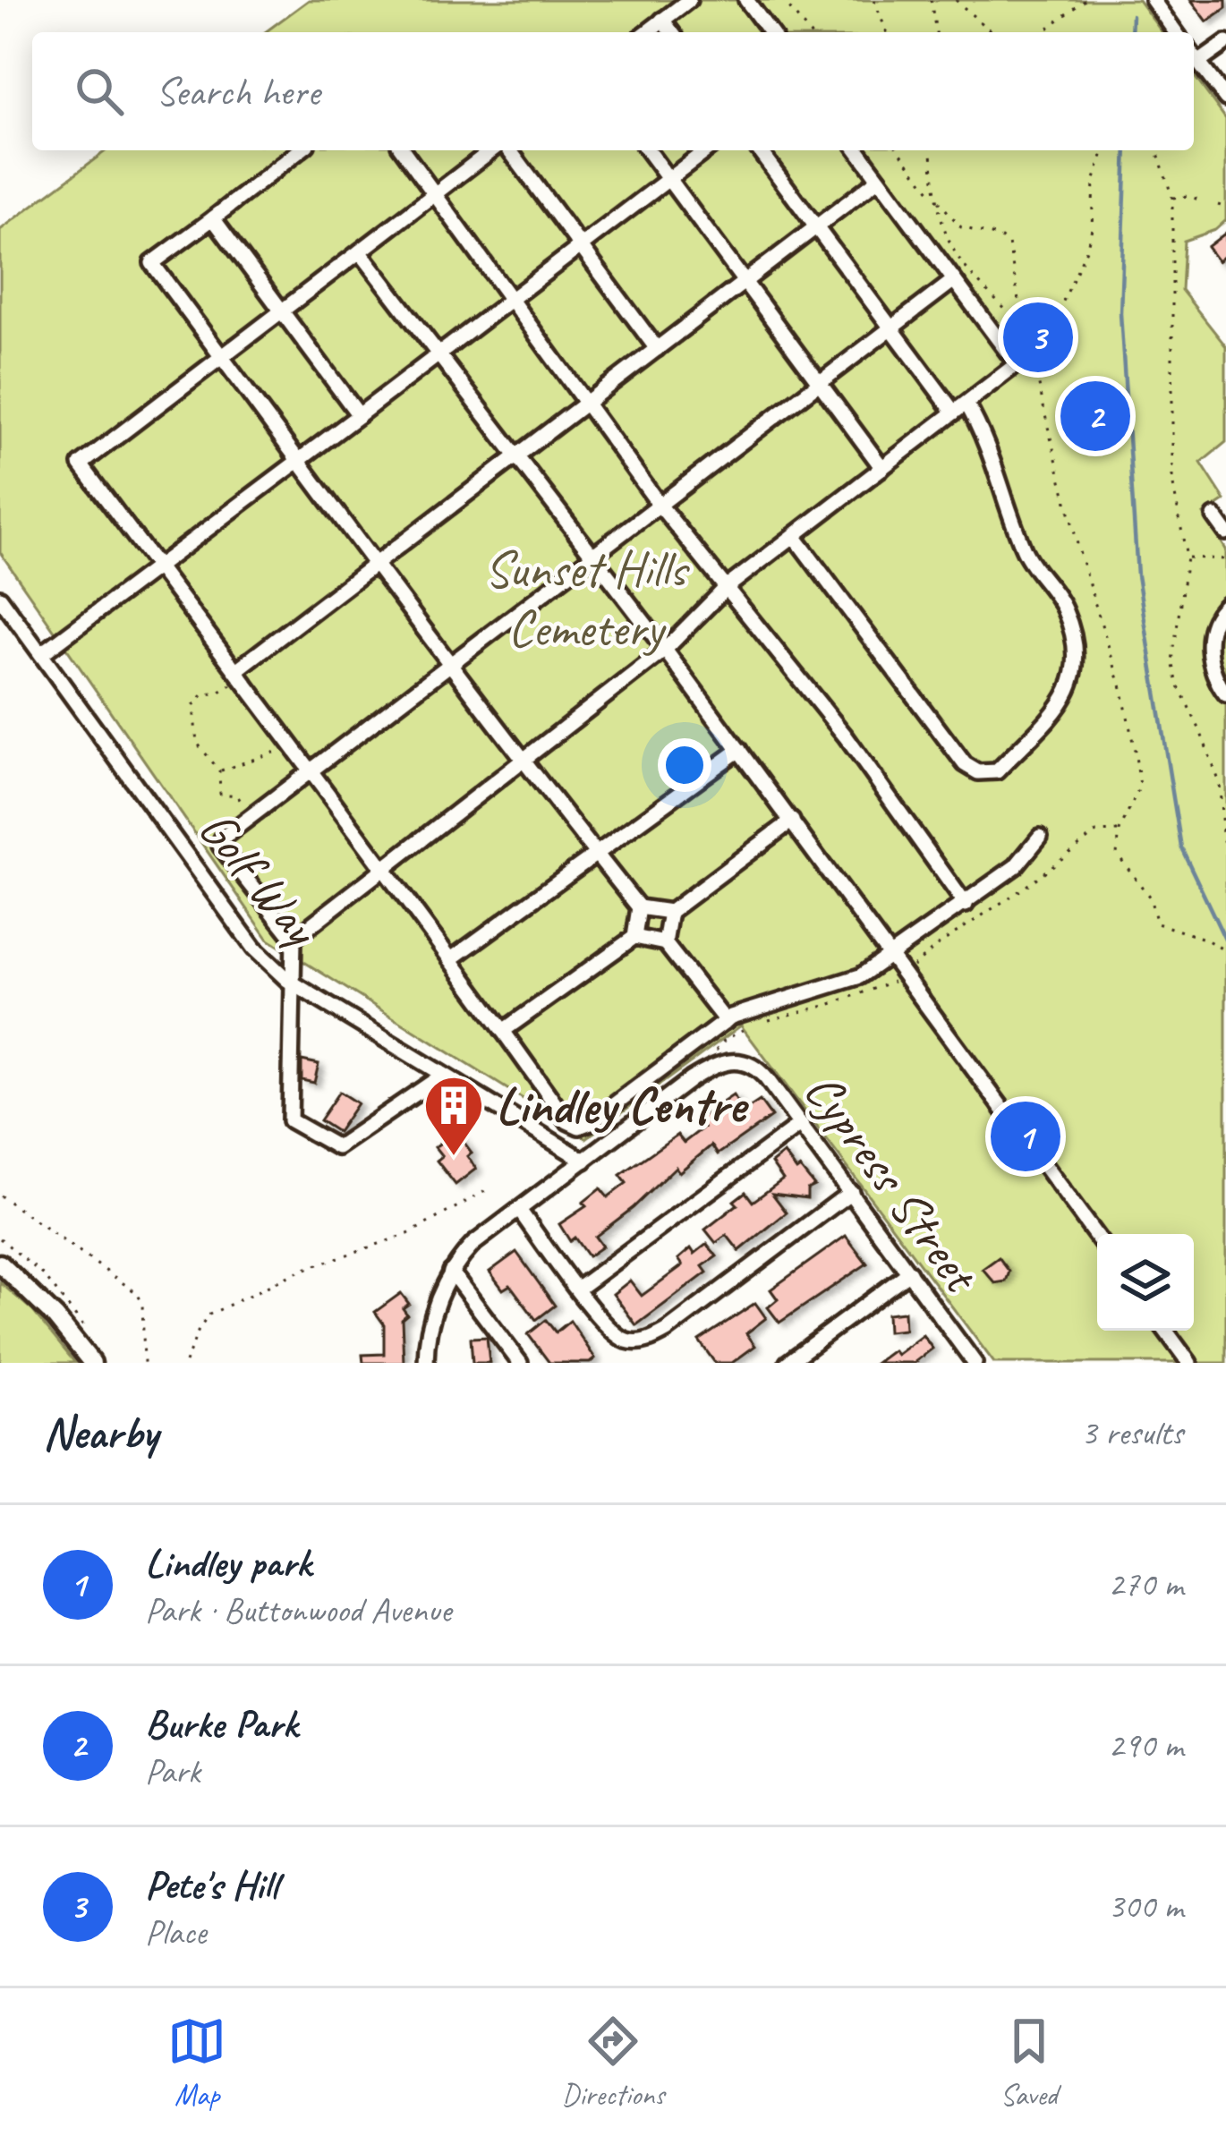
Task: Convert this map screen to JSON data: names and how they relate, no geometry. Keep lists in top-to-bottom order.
{
  "streets": {
    "street": ["Golf Way", "Cypress Street"]
  },
  "crossings": [
    ["Golf Way", "Cypress Street"]
  ],
  "parks": ["Sunset Hills Cemetery"],
  "places": {
    "building": ["Lindley Centre"]
  },
  "page": {
    "search": "Search here",
    "pins": ["3", "2", "1"],
    "heading": ["Nearby", "3 results"],
    "list": [
      {
        "mark": "1",
        "name": "Lindley park",
        "note": "Park · Buttonwood Avenue",
        "value": "270 m"
      },
      {
        "mark": "2",
        "name": "Burke Park",
        "note": "Park",
        "value": "290 m"
      },
      {
        "mark": "3",
        "name": "Pete's Hill",
        "note": "Place",
        "value": "300 m"
      }
    ],
    "nav": ["Map", "Directions", "Saved"]
  }
}
